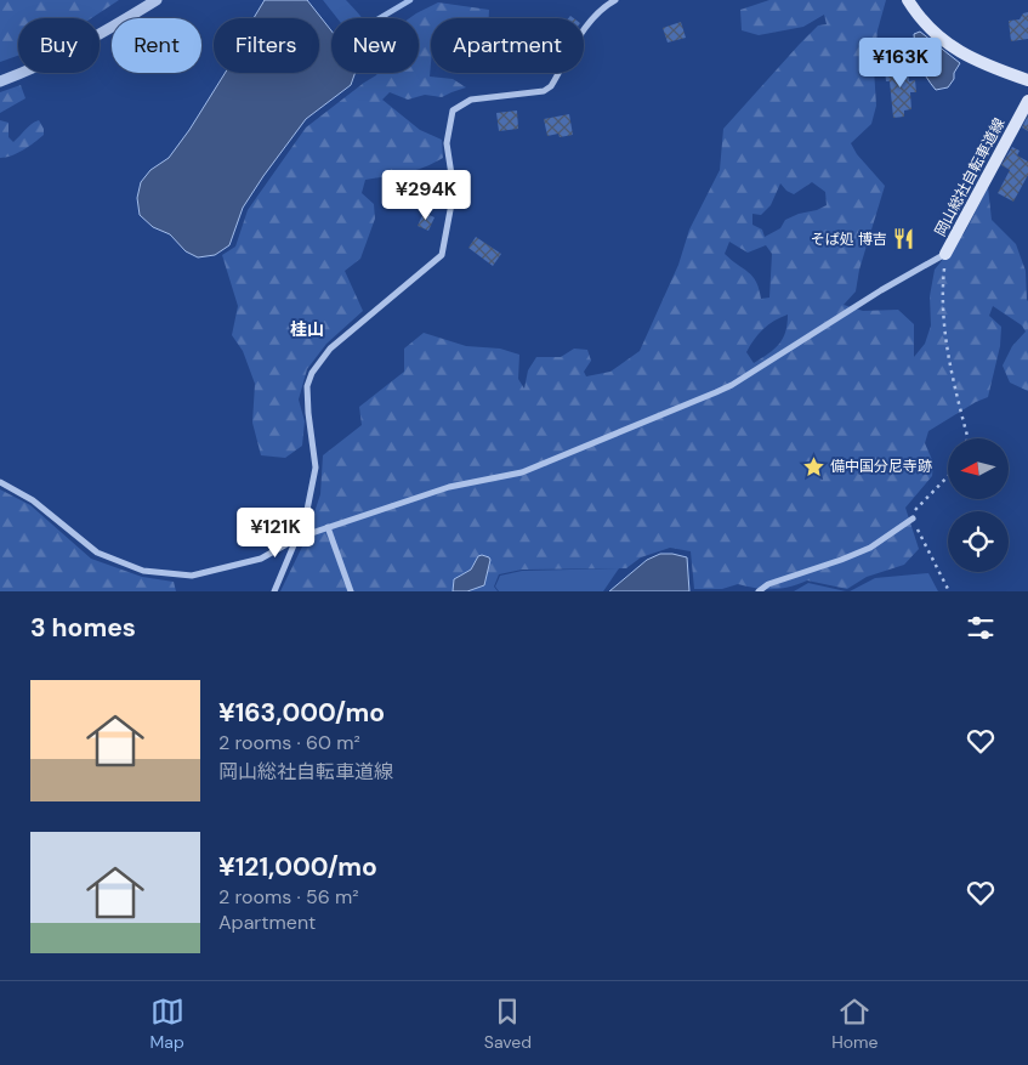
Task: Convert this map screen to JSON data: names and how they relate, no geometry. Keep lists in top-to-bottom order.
{
  "streets": {
    "main road": ["岡山総社自転車道線"]
  },
  "districts": ["桂山"],
  "places": {
    "restaurant": ["そば処 博吉"],
    "place": ["備中国分尼寺跡"]
  },
  "north": "left",
  "page": {
    "chip": [
      "Buy",
      "Rent",
      "Filters",
      "New",
      "Apartment"
    ],
    "price": ["¥163K", "¥294K", "¥121K"],
    "heading": "3 homes",
    "list": [
      {
        "name": "¥163,000/mo",
        "note": "2 rooms · 60 m² · 岡山総社自転車道線"
      },
      {
        "name": "¥121,000/mo",
        "note": "2 rooms · 56 m² · Apartment"
      }
    ],
    "tabs": ["Map", "Saved", "Home"]
  }
}
